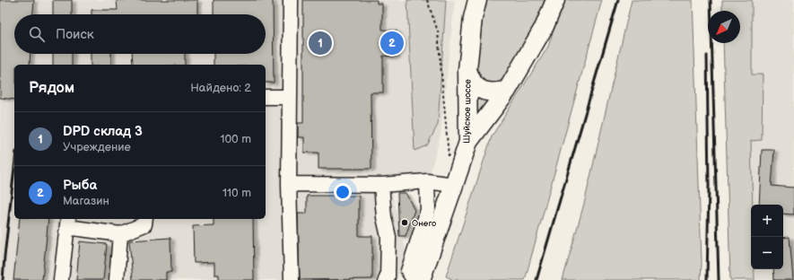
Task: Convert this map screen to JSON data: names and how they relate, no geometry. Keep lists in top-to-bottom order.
{
  "streets": {
    "main road": ["Шуйское шоссе"]
  },
  "places": ["Онего"],
  "north": "bottom left",
  "page": {
    "search": "Поиск",
    "pins": ["1", "2"],
    "heading": ["Рядом", "Найдено: 2"],
    "list": [
      {
        "mark": "1",
        "name": "DPD склад 3",
        "note": "Учреждение",
        "value": "100 m"
      },
      {
        "mark": "2",
        "name": "Рыба",
        "note": "Магазин",
        "value": "110 m"
      }
    ],
    "map_buttons": ["+", "−"]
  }
}
